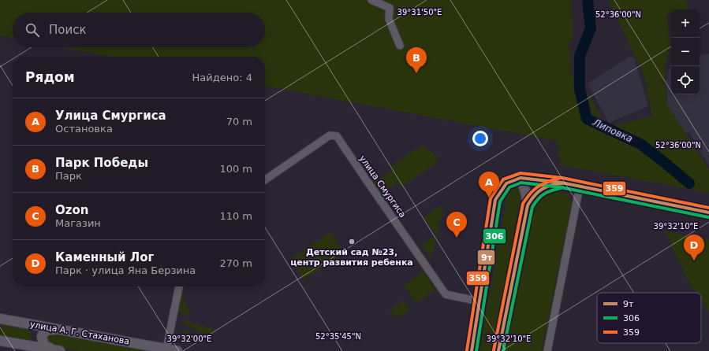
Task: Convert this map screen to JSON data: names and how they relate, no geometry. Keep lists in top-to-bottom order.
{
  "streets": {
    "main road": ["улица А. Г. Стаханова"],
    "street": ["улица Смургиса"]
  },
  "water": ["Липовка"],
  "places": ["Детский сад №23, центр развития ребенка"],
  "lines": ["transit line 359", "transit line 9т", "transit line 306"],
  "legend": ["9т", "306", "359"],
  "page": {
    "map_buttons": ["+", "−"],
    "search": "Поиск",
    "pins": [
      "B",
      "A",
      "C",
      "D"
    ],
    "heading": ["Рядом", "Найдено: 4"],
    "list": [
      {
        "mark": "A",
        "name": "Улица Смургиса",
        "note": "Остановка",
        "value": "70 m"
      },
      {
        "mark": "B",
        "name": "Парк Победы",
        "note": "Парк",
        "value": "100 m"
      },
      {
        "mark": "C",
        "name": "Ozon",
        "note": "Магазин",
        "value": "110 m"
      },
      {
        "mark": "D",
        "name": "Каменный Лог",
        "note": "Парк · улица Яна Берзина",
        "value": "270 m"
      }
    ]
  },
  "coordinates": [
    "39°31'50\"E",
    "52°36'00\"N",
    "39°32'10\"E",
    "52°35'45\"N",
    "39°32'00\"E"
  ]
}
